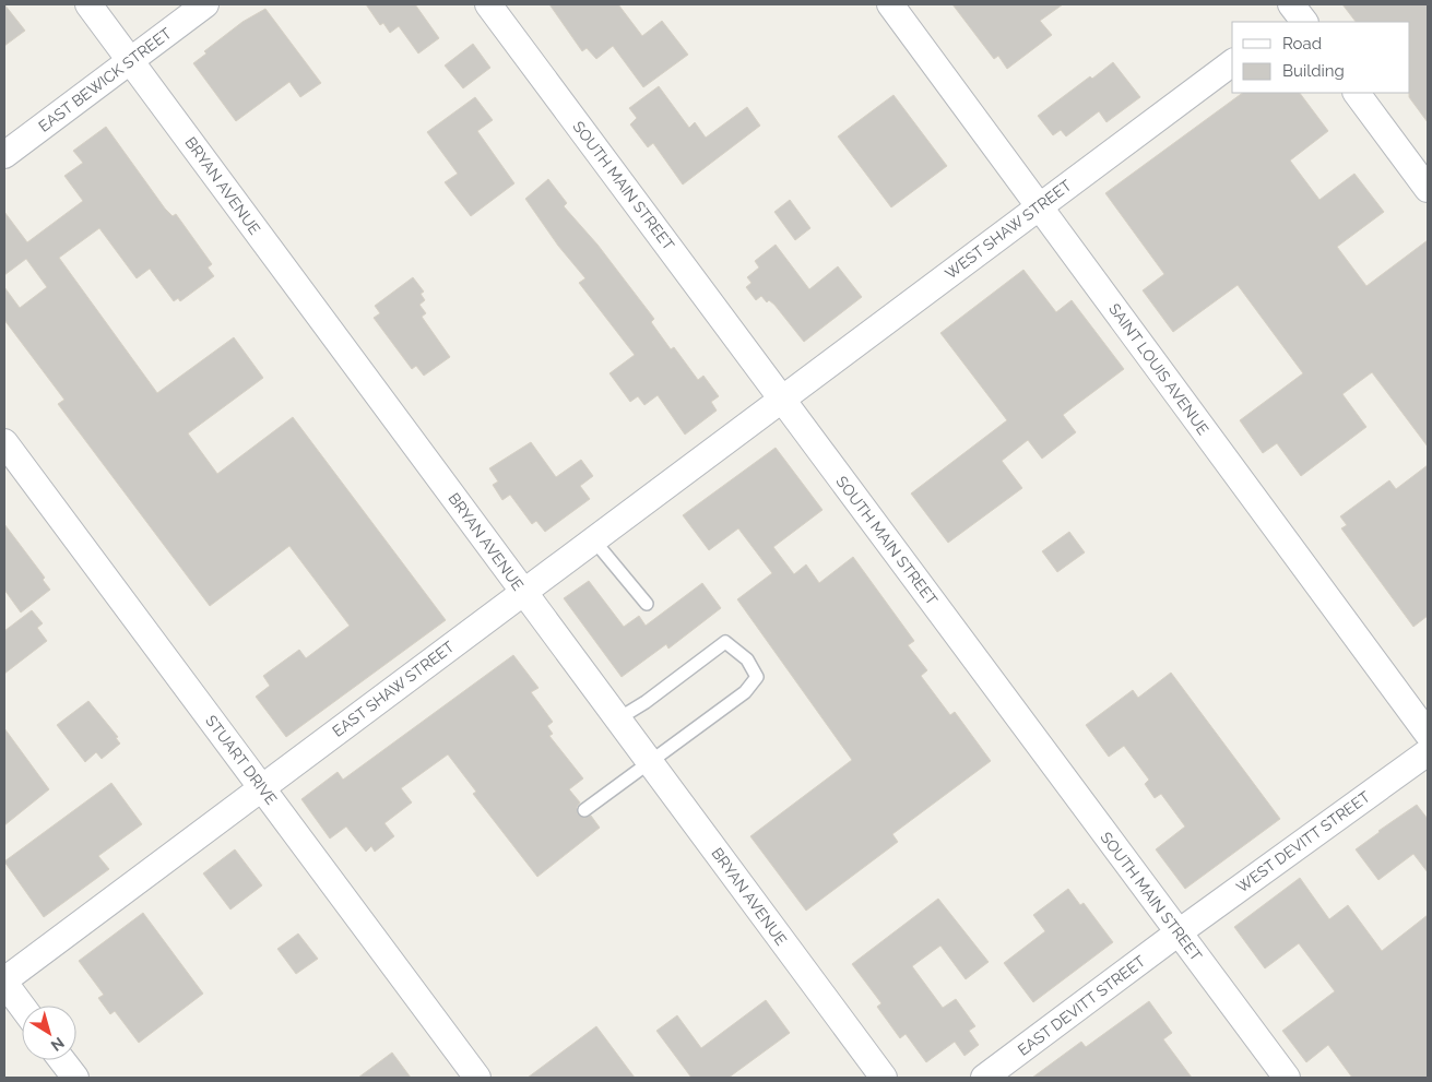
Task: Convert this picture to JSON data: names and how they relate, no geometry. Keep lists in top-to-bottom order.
{
  "streets": {
    "street": [
      "EAST BEWICK STREET",
      "BRYAN AVENUE",
      "SOUTH MAIN STREET",
      "WEST SHAW STREET",
      "SAINT LOUIS AVENUE",
      "EAST SHAW STREET",
      "STUART DRIVE",
      "WEST DEVITT STREET",
      "EAST DEVITT STREET"
    ]
  },
  "crossings": [
    ["EAST BEWICK STREET", "BRYAN AVENUE"],
    ["BRYAN AVENUE", "EAST SHAW STREET"],
    ["SOUTH MAIN STREET", "WEST SHAW STREET"],
    ["SOUTH MAIN STREET", "EAST SHAW STREET"],
    ["SOUTH MAIN STREET", "WEST DEVITT STREET"],
    ["SOUTH MAIN STREET", "EAST DEVITT STREET"],
    ["WEST SHAW STREET", "SAINT LOUIS AVENUE"],
    ["WEST SHAW STREET", "EAST SHAW STREET"],
    ["EAST SHAW STREET", "STUART DRIVE"],
    ["WEST DEVITT STREET", "EAST DEVITT STREET"]
  ],
  "legend": ["Road", "Building"],
  "north": "bottom right"
}
